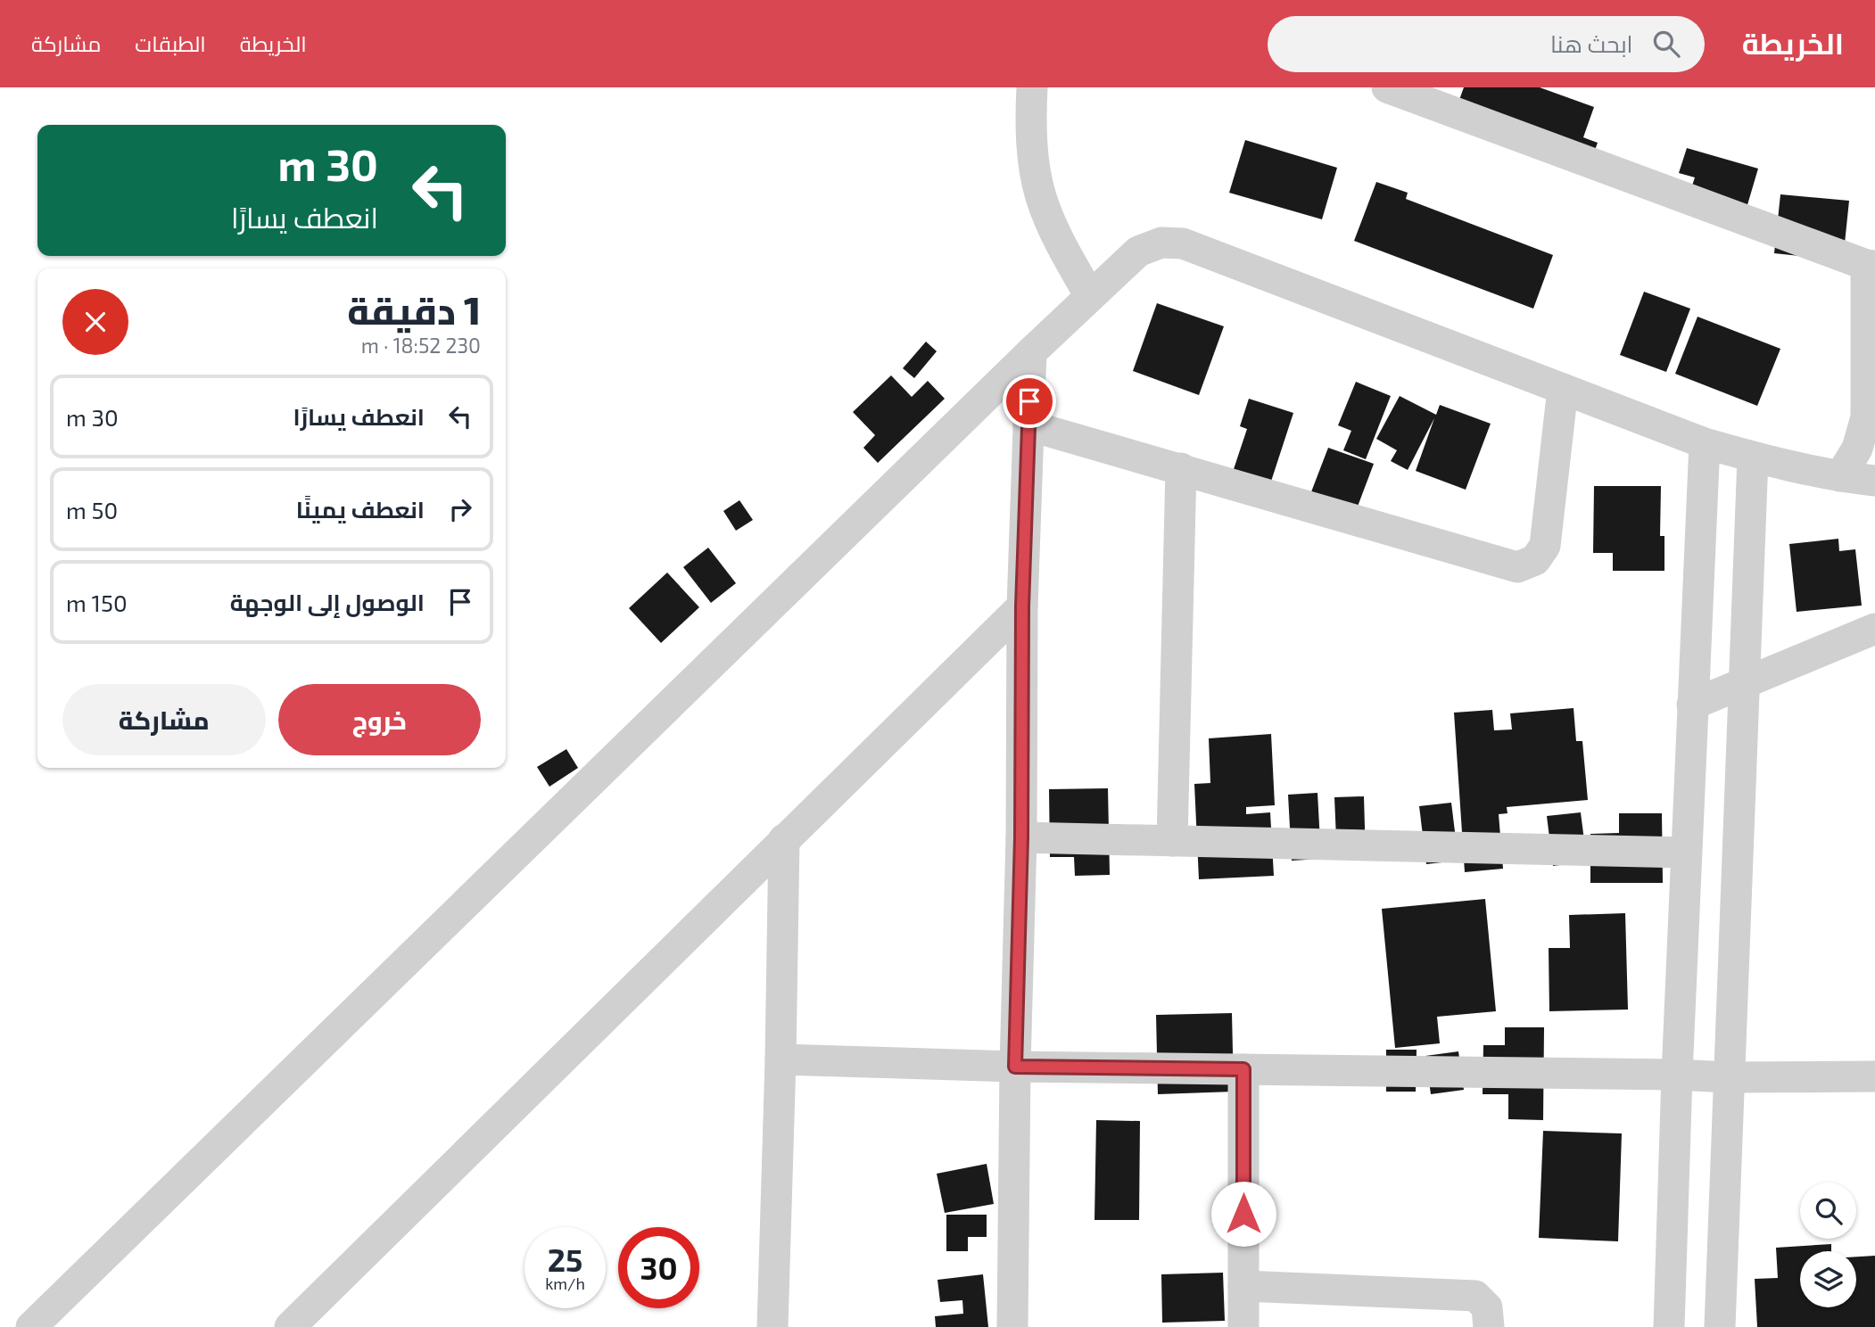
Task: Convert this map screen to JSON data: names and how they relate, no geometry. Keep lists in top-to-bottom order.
{
  "page": {
    "header": "الخريطة",
    "search": "ابحث هنا",
    "nav": ["الخريطة", "الطبقات", "مشاركة"],
    "turn": ["30 m", "انعطف يسارًا"],
    "heading": ["1 دقيقة", "230 m · 18:52"],
    "list": [
      {
        "name": "انعطف يسارًا",
        "value": "30 m"
      },
      {
        "name": "انعطف يمينًا",
        "value": "50 m"
      },
      {
        "name": "الوصول إلى الوجهة",
        "value": "150 m"
      }
    ],
    "buttons": ["خروج", "مشاركة"],
    "speed": "25 km/h",
    "limit": "30"
  }
}
